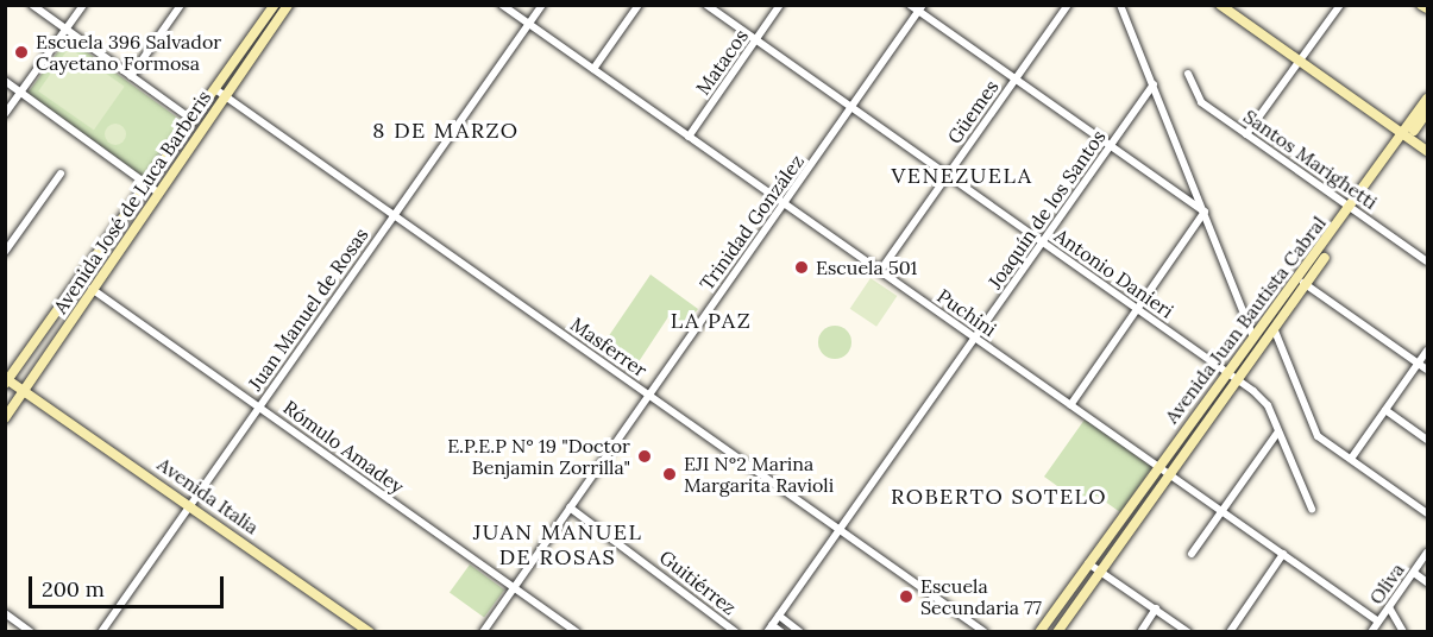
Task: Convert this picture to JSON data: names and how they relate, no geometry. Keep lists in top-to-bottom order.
{
  "streets": {
    "main road": ["Avenida José de Luca Barberis", "Avenida Juan Bautista Cabral", "Avenida Italia"],
    "street": [
      "Matacos",
      "Güemes",
      "Santos Marighetti",
      "Joaquín de los Santos",
      "Trinidad González",
      "Antonio Danieri",
      "Juan Manuel de Rosas",
      "Puchini",
      "Masferrer",
      "Rómulo Amadey",
      "Guitiérrez",
      "Oliva"
    ]
  },
  "crossings": [
    ["Matacos", "Antonio Danieri"],
    ["Matacos", "Puchini"],
    ["Güemes", "Antonio Danieri"],
    ["Güemes", "Puchini"],
    ["Santos Marighetti", "Avenida Juan Bautista Cabral"],
    ["Avenida José de Luca Barberis", "Masferrer"],
    ["Avenida José de Luca Barberis", "Rómulo Amadey"],
    ["Avenida José de Luca Barberis", "Avenida Italia"],
    ["Joaquín de los Santos", "Antonio Danieri"],
    ["Joaquín de los Santos", "Puchini"],
    ["Joaquín de los Santos", "Masferrer"],
    ["Trinidad González", "Antonio Danieri"],
    ["Trinidad González", "Puchini"],
    ["Trinidad González", "Masferrer"],
    ["Trinidad González", "Rómulo Amadey"],
    ["Trinidad González", "Guitiérrez"],
    ["Antonio Danieri", "Avenida Juan Bautista Cabral"],
    ["Juan Manuel de Rosas", "Puchini"],
    ["Juan Manuel de Rosas", "Masferrer"],
    ["Juan Manuel de Rosas", "Rómulo Amadey"],
    ["Juan Manuel de Rosas", "Avenida Italia"],
    ["Puchini", "Avenida Juan Bautista Cabral"],
    ["Puchini", "Oliva"]
  ],
  "districts": [
    "8 DE MARZO",
    "VENEZUELA",
    "LA PAZ",
    "ROBERTO SOTELO",
    "JUAN MANUEL DE ROSAS"
  ],
  "places": [
    "Escuela 396 Salvador Cayetano Formosa",
    "Escuela 501",
    "E.P.E.P N° 19 \"Doctor Benjamin Zorrilla\"",
    "EJI N°2 Marina Margarita Ravioli",
    "Escuela Secundaria 77"
  ],
  "scale_bar": "200 m"
}
